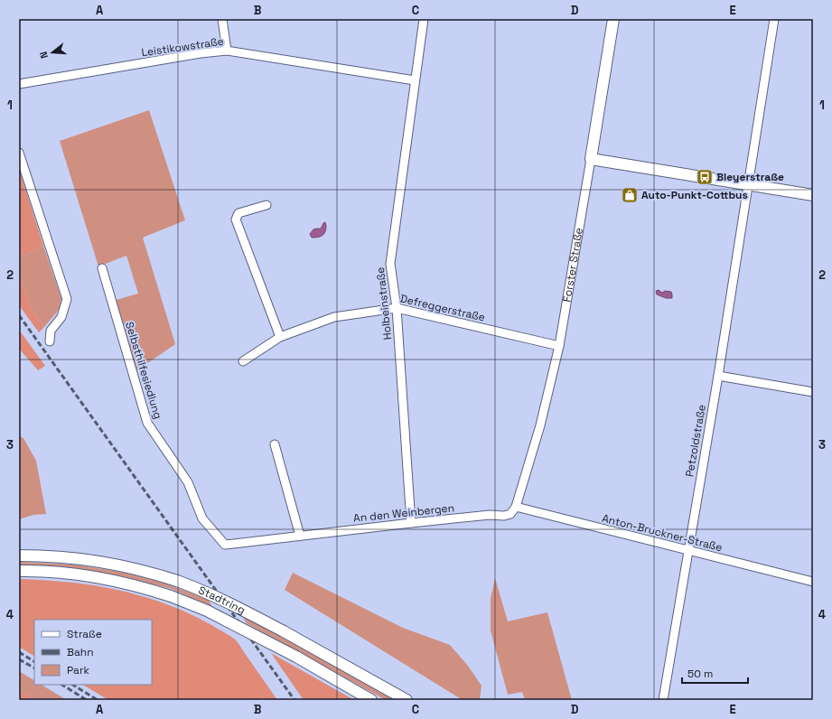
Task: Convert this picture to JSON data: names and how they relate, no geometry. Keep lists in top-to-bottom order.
{
  "streets": {
    "main road": ["Forster Straße", "Stadtring"],
    "street": [
      "Leistikowstraße",
      "Holbeinstraße",
      "Defreggerstraße",
      "Selbsthilfesiedlung",
      "Petzoldstraße",
      "An den Weinbergen",
      "Anton-Bruckner-Straße"
    ]
  },
  "crossings": [
    ["Leistikowstraße", "Holbeinstraße"],
    ["Forster Straße", "Defreggerstraße"],
    ["Forster Straße", "An den Weinbergen"],
    ["Forster Straße", "Anton-Bruckner-Straße"],
    ["Holbeinstraße", "Defreggerstraße"],
    ["Holbeinstraße", "An den Weinbergen"],
    ["Selbsthilfesiedlung", "An den Weinbergen"],
    ["Petzoldstraße", "Anton-Bruckner-Straße"],
    ["An den Weinbergen", "Anton-Bruckner-Straße"]
  ],
  "places": {
    "bus stop": ["Bleyerstraße"],
    "shop": ["Auto-Punkt-Cottbus"]
  },
  "legend": ["Straße", "Bahn", "Park"],
  "scale_bar": "50 m",
  "north": "left",
  "grid": {
    "columns": [
      "A",
      "B",
      "C",
      "D",
      "E"
    ],
    "rows": [
      "1",
      "2",
      "3",
      "4"
    ]
  }
}
